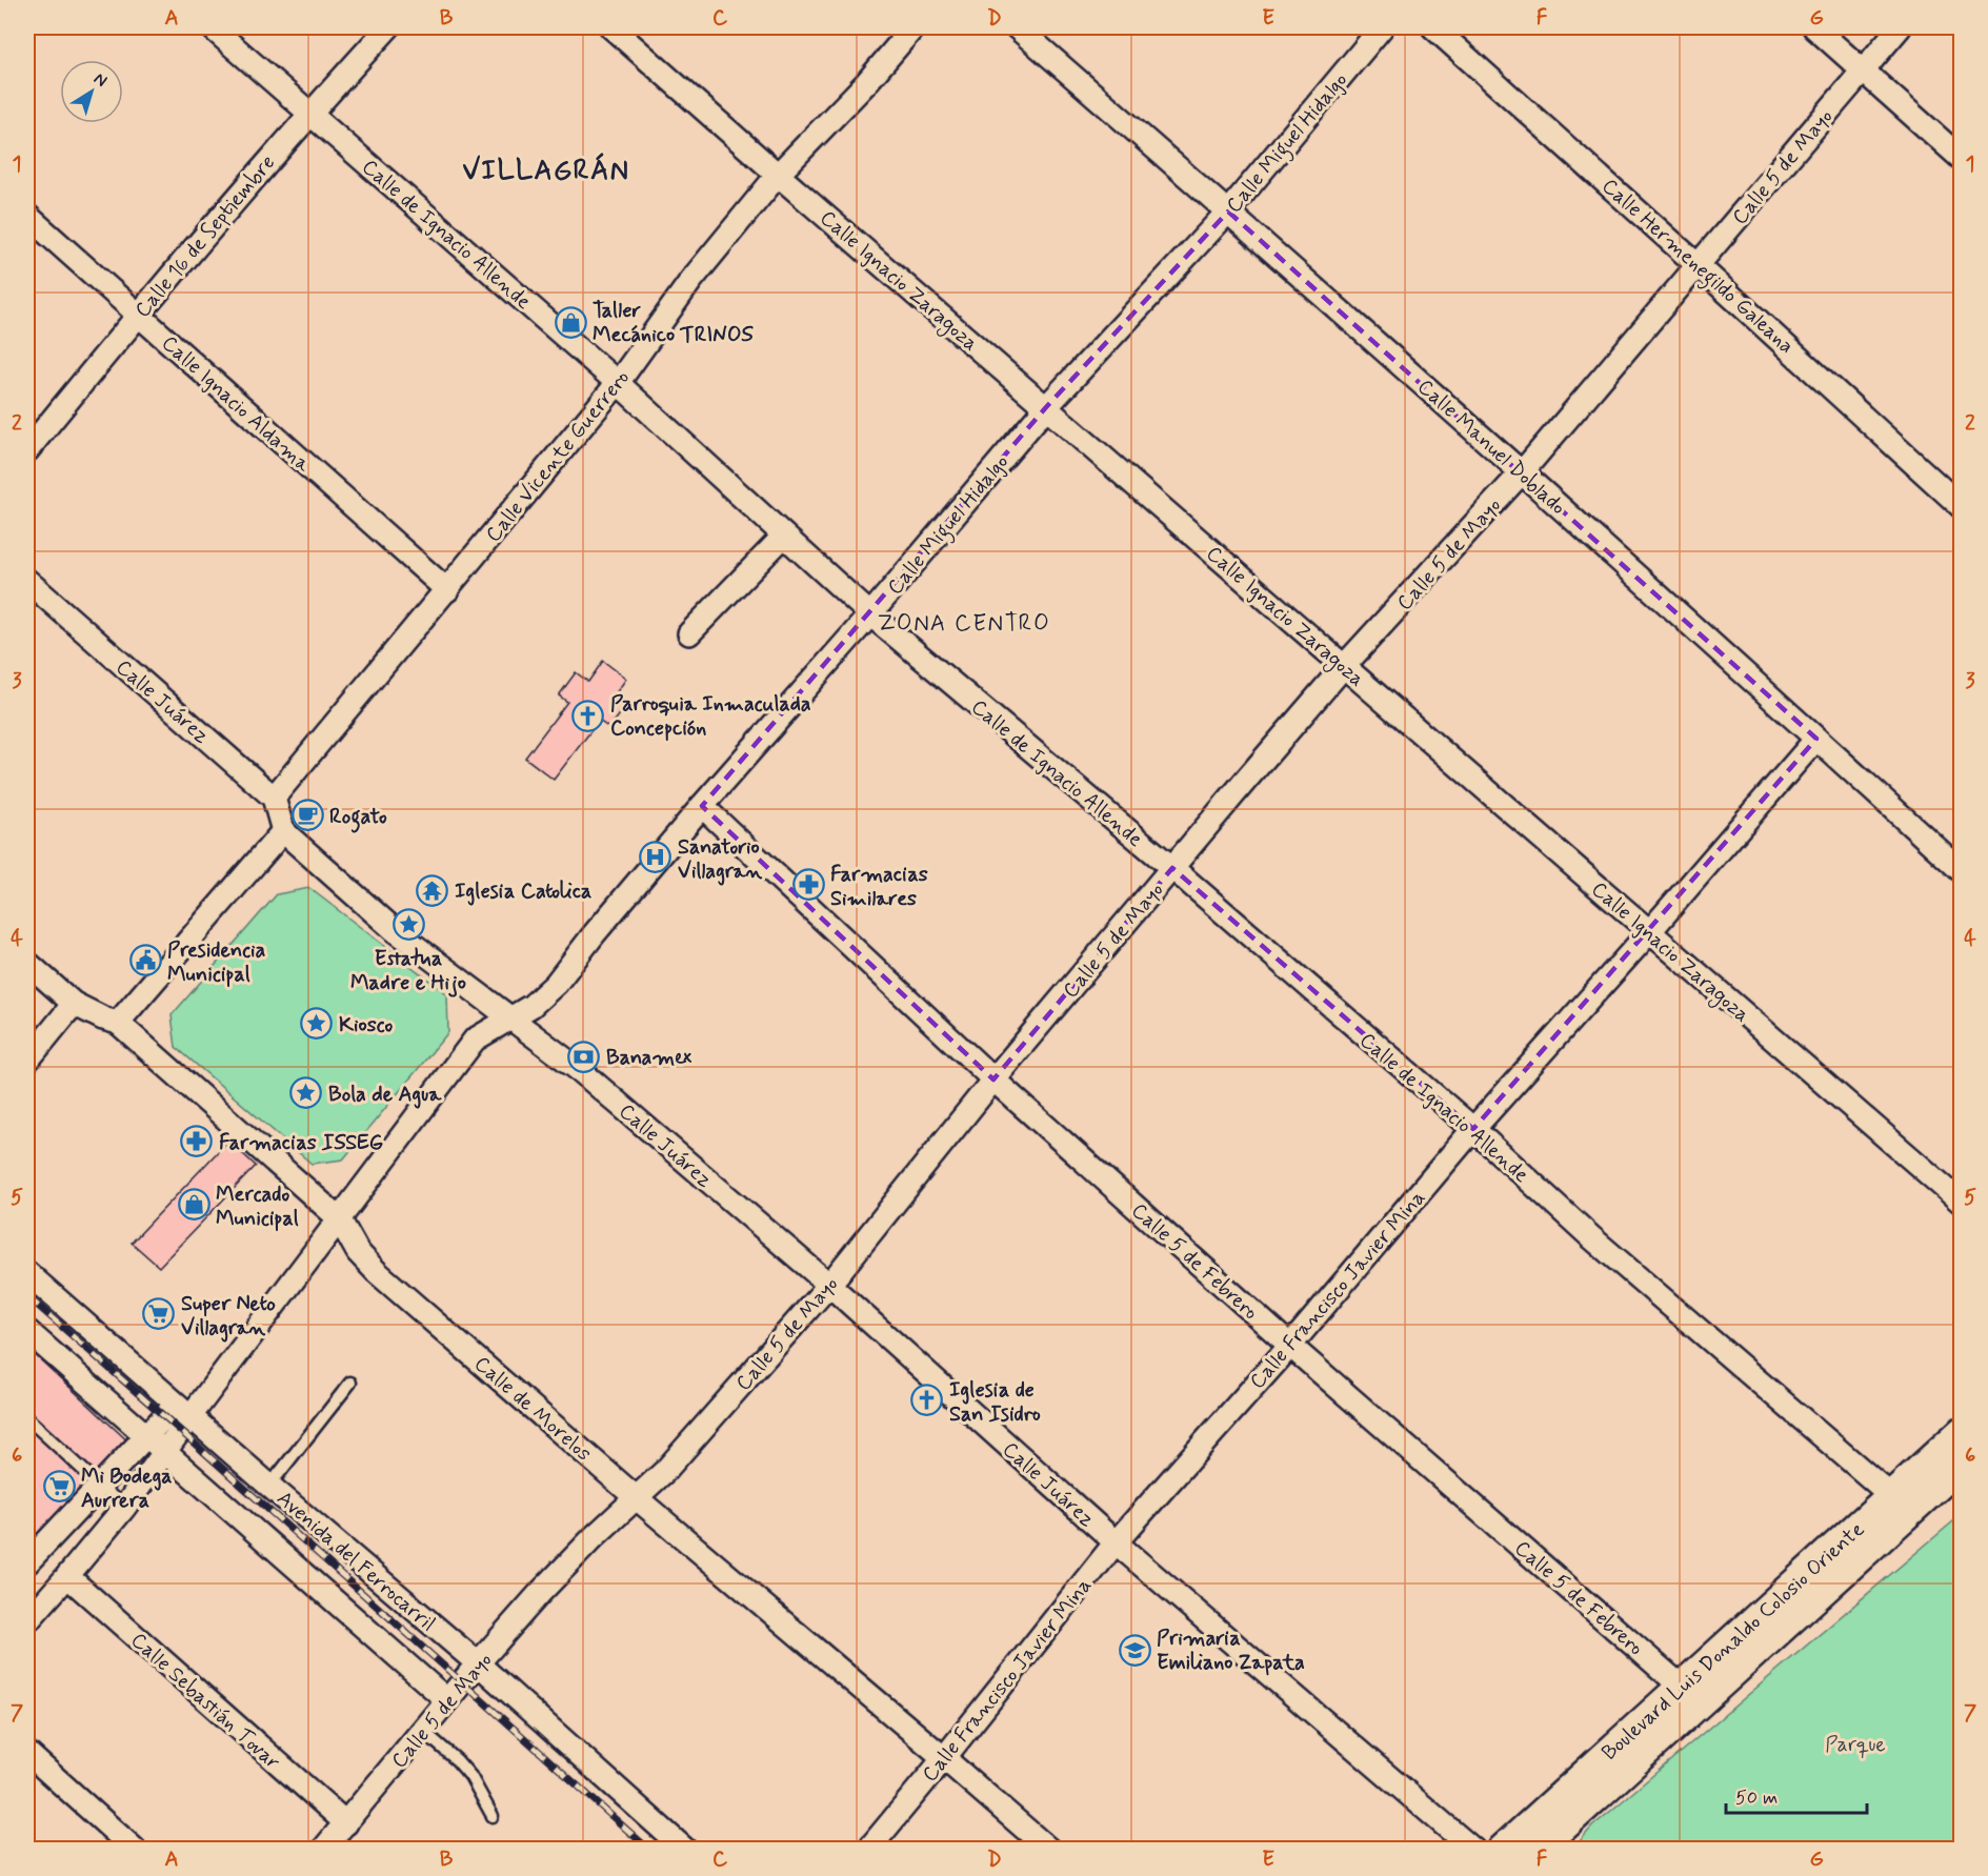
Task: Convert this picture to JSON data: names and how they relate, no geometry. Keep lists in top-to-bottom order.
{
  "streets": {
    "main road": ["Boulevard Luis Donaldo Colosio Oriente"],
    "street": [
      "Calle Miguel Hidalgo",
      "Calle 5 de Mayo",
      "Calle de Ignacio Allende",
      "Calle 16 de Septiembre",
      "Calle Hermenegildo Galeana",
      "Calle Ignacio Zaragoza",
      "Calle Ignacio Aldama",
      "Calle Manuel Doblado",
      "Calle Vicente Guerrero",
      "Calle Juárez",
      "Calle 5 de Febrero",
      "Calle Francisco Javier Mina",
      "Calle de Morelos",
      "Avenida del Ferrocarril",
      "Calle Sebastián Tovar"
    ]
  },
  "crossings": [
    ["Calle Miguel Hidalgo", "Calle de Ignacio Allende"],
    ["Calle Miguel Hidalgo", "Calle Ignacio Zaragoza"],
    ["Calle Miguel Hidalgo", "Calle Manuel Doblado"],
    ["Calle Miguel Hidalgo", "Calle Juárez"],
    ["Calle Miguel Hidalgo", "Calle 5 de Febrero"],
    ["Calle Miguel Hidalgo", "Calle de Morelos"],
    ["Calle 5 de Mayo", "Calle de Ignacio Allende"],
    ["Calle 5 de Mayo", "Calle Hermenegildo Galeana"],
    ["Calle 5 de Mayo", "Calle Ignacio Zaragoza"],
    ["Calle 5 de Mayo", "Calle Manuel Doblado"],
    ["Calle 5 de Mayo", "Calle Juárez"],
    ["Calle 5 de Mayo", "Calle 5 de Febrero"],
    ["Calle 5 de Mayo", "Calle de Morelos"],
    ["Calle 5 de Mayo", "Avenida del Ferrocarril"],
    ["Calle 5 de Mayo", "Calle Sebastián Tovar"],
    ["Calle de Ignacio Allende", "Calle 16 de Septiembre"],
    ["Calle de Ignacio Allende", "Calle Vicente Guerrero"],
    ["Calle de Ignacio Allende", "Calle Francisco Javier Mina"],
    ["Calle de Ignacio Allende", "Boulevard Luis Donaldo Colosio Oriente"],
    ["Calle 16 de Septiembre", "Calle Ignacio Aldama"],
    ["Calle Ignacio Zaragoza", "Calle Vicente Guerrero"],
    ["Calle Ignacio Zaragoza", "Calle Francisco Javier Mina"],
    ["Calle Ignacio Aldama", "Calle Vicente Guerrero"],
    ["Calle Manuel Doblado", "Calle Francisco Javier Mina"],
    ["Calle Vicente Guerrero", "Calle Juárez"],
    ["Calle Juárez", "Calle Francisco Javier Mina"],
    ["Calle 5 de Febrero", "Calle Francisco Javier Mina"],
    ["Calle 5 de Febrero", "Boulevard Luis Donaldo Colosio Oriente"],
    ["Calle Francisco Javier Mina", "Calle de Morelos"]
  ],
  "districts": ["VILLAGRÁN", "ZONA CENTRO"],
  "parks": ["Parque"],
  "places": {
    "shop": ["Taller Mecánico TRINOS", "Mercado Municipal"],
    "church": ["Parroquia Inmaculada Concepción", "Iglesia de San Isidro"],
    "cafe": ["Rogato"],
    "hospital": ["Sanatorio Villagran"],
    "pharmacy": ["Farmacias Similares", "Farmacias ISSEG"],
    "temple": ["Iglesia Catolica"],
    "place": ["Estatua Madre e Hijo", "Kiosco", "Bola de Agua"],
    "public building": ["Presidencia Municipal"],
    "bank": ["Banamex"],
    "supermarket": ["Super Neto Villagran", "Mi Bodega Aurrera"],
    "school or university": ["Primaria Emiliano Zapata"]
  },
  "scale_bar": "50 m",
  "north": "top right",
  "grid": {
    "columns": [
      "A",
      "B",
      "C",
      "D",
      "E",
      "F",
      "G"
    ],
    "rows": [
      "1",
      "2",
      "3",
      "4",
      "5",
      "6",
      "7"
    ]
  }
}
